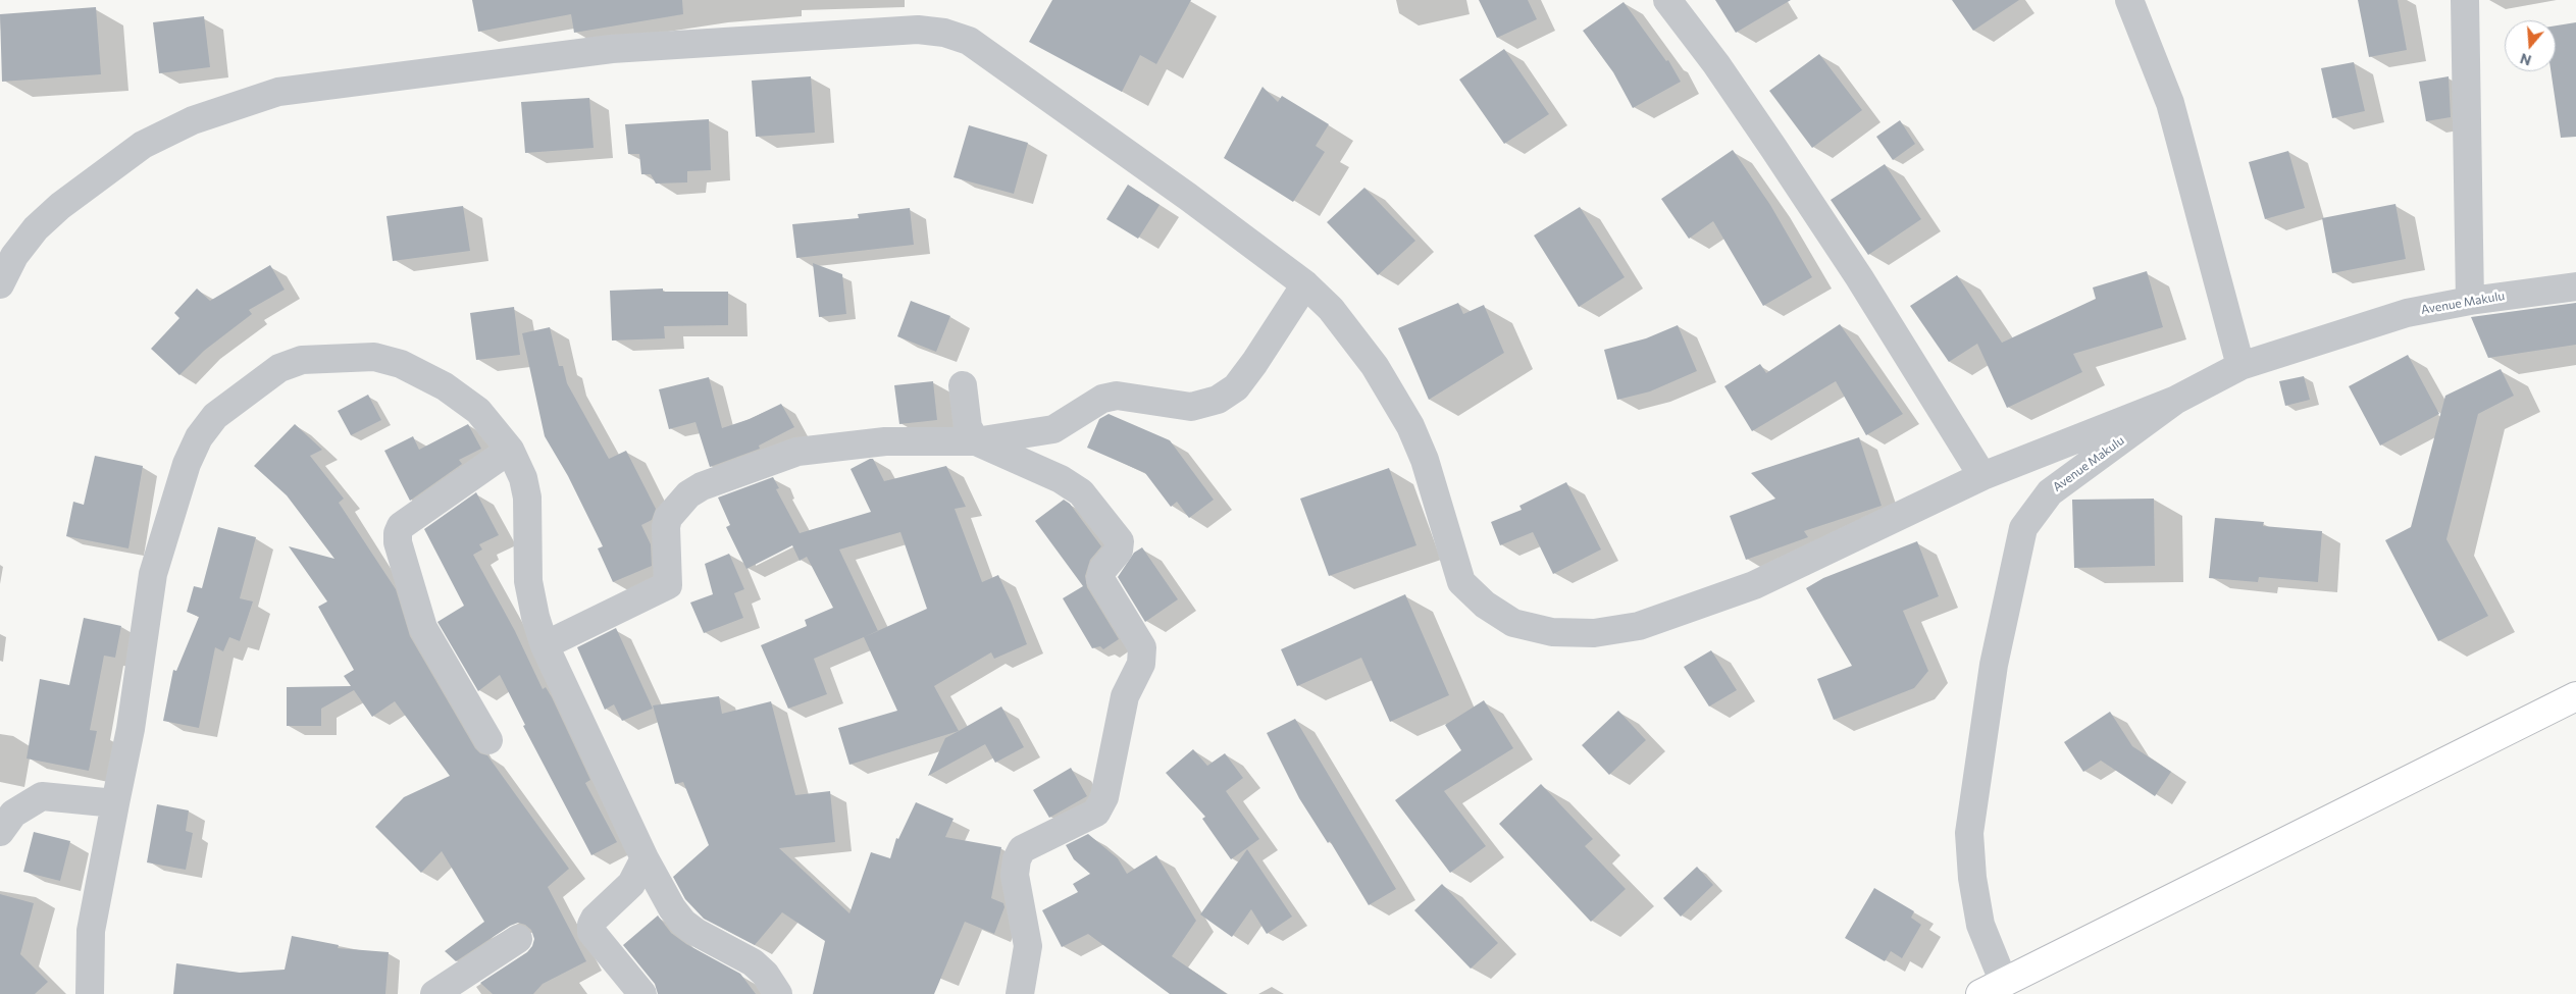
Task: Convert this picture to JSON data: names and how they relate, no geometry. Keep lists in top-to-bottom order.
{
  "streets": {
    "street": ["Avenue Makulu"]
  },
  "north": "bottom"
}
